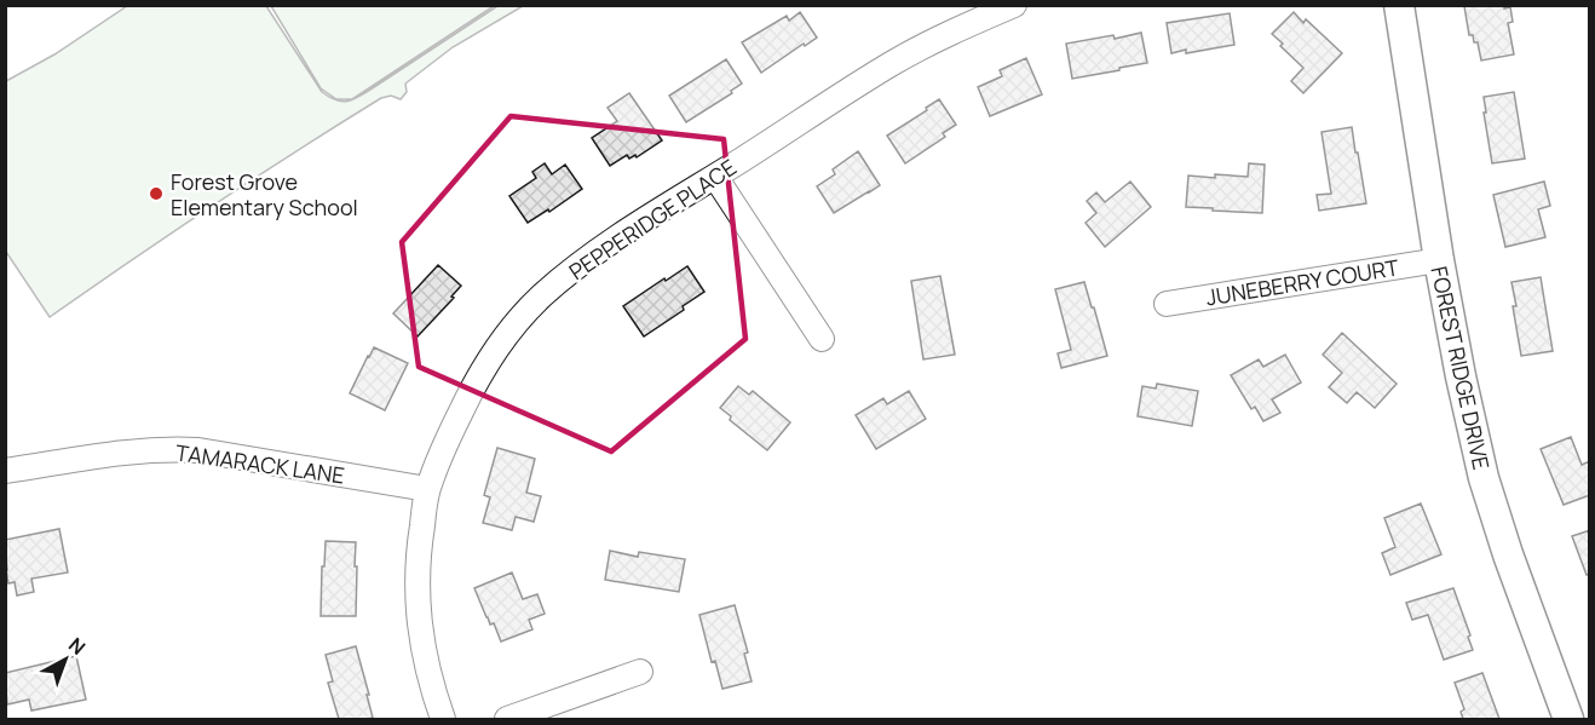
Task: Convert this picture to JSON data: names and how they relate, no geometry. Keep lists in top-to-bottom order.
{
  "streets": {
    "street": [
      "PEPPERIDGE PLACE",
      "JUNEBERRY COURT",
      "FOREST RIDGE DRIVE",
      "TAMARACK LANE"
    ]
  },
  "crossings": [
    ["PEPPERIDGE PLACE", "TAMARACK LANE"],
    ["JUNEBERRY COURT", "FOREST RIDGE DRIVE"]
  ],
  "places": ["Forest Grove Elementary School"],
  "north": "top right"
}
